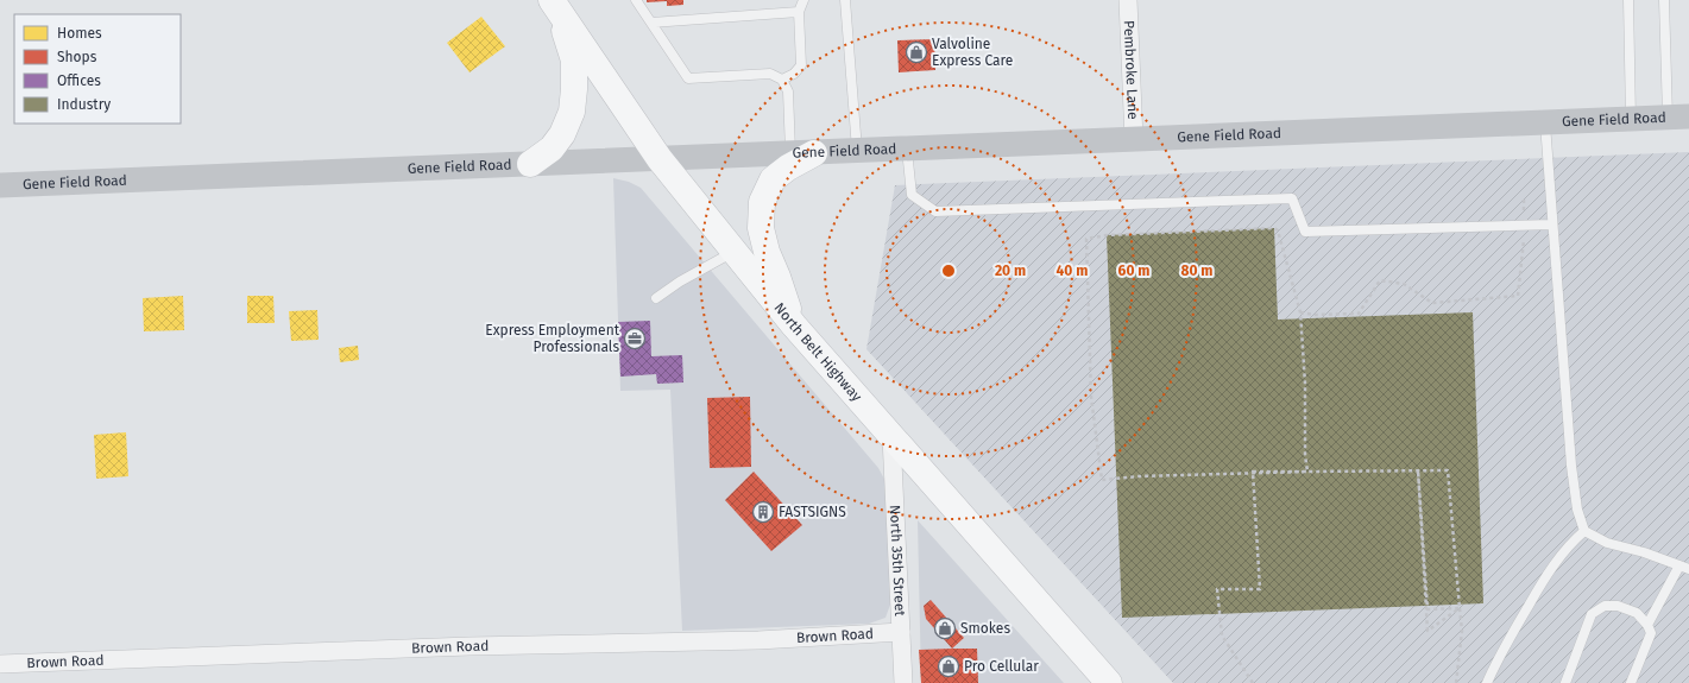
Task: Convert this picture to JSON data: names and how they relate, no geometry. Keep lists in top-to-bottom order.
{
  "streets": {
    "main road": ["North Belt Highway"],
    "street": [
      "Pembroke Lane",
      "Gene Field Road",
      "North 35th Street",
      "Brown Road"
    ]
  },
  "crossings": [
    ["Pembroke Lane", "Gene Field Road"],
    ["Gene Field Road", "North Belt Highway"],
    ["North Belt Highway", "North 35th Street"],
    ["North 35th Street", "Brown Road"]
  ],
  "places": {
    "shop": ["Valvoline Express Care", "Smokes", "Pro Cellular"],
    "office": ["Express Employment Professionals"],
    "building": ["FASTSIGNS"]
  },
  "legend": [
    "Homes",
    "Shops",
    "Offices",
    "Industry"
  ],
  "rings": [
    "20 m",
    "40 m",
    "60 m",
    "80 m"
  ]
}
